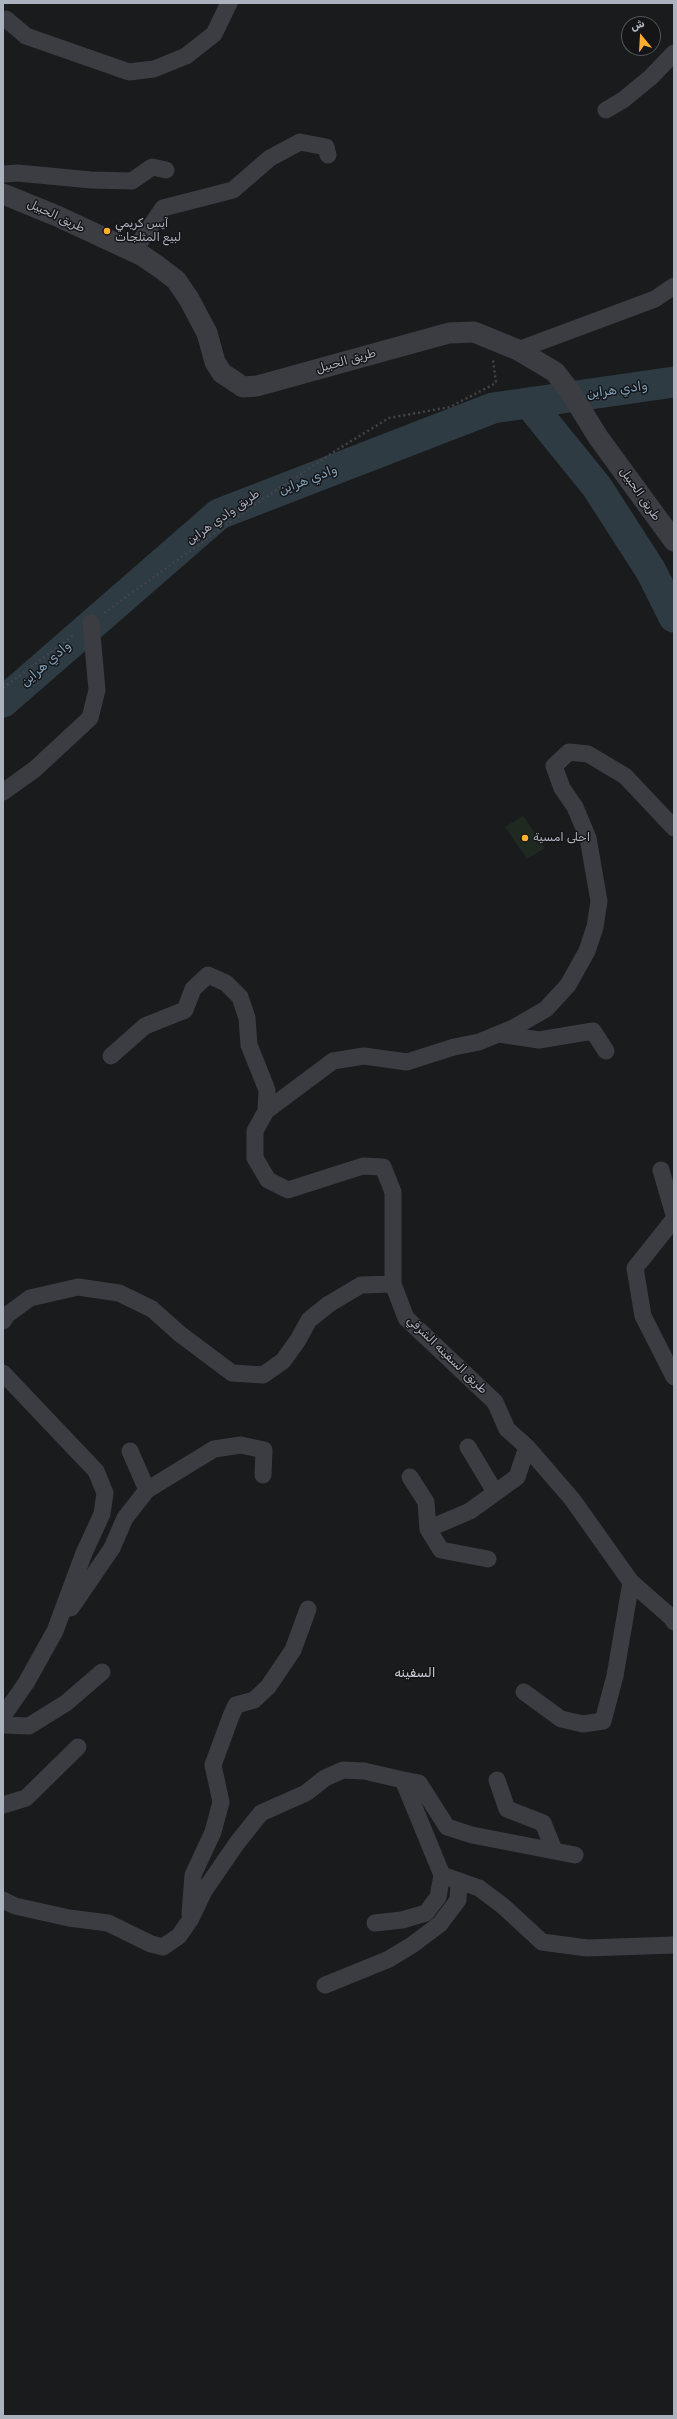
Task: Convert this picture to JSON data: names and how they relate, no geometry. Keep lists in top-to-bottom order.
{
  "streets": {
    "street": ["طريق الحبيل", "طريق السفينه الشرقي"],
    "path": ["طريق وادي هراين"]
  },
  "crossings": [
    ["طريق الحبيل", "طريق وادي هراين"]
  ],
  "districts": ["السفينه"],
  "water": ["وادي هراين"],
  "places": ["آيس كريمي لبيع المثلجات", "احلى امسية"],
  "north": "top"
}
